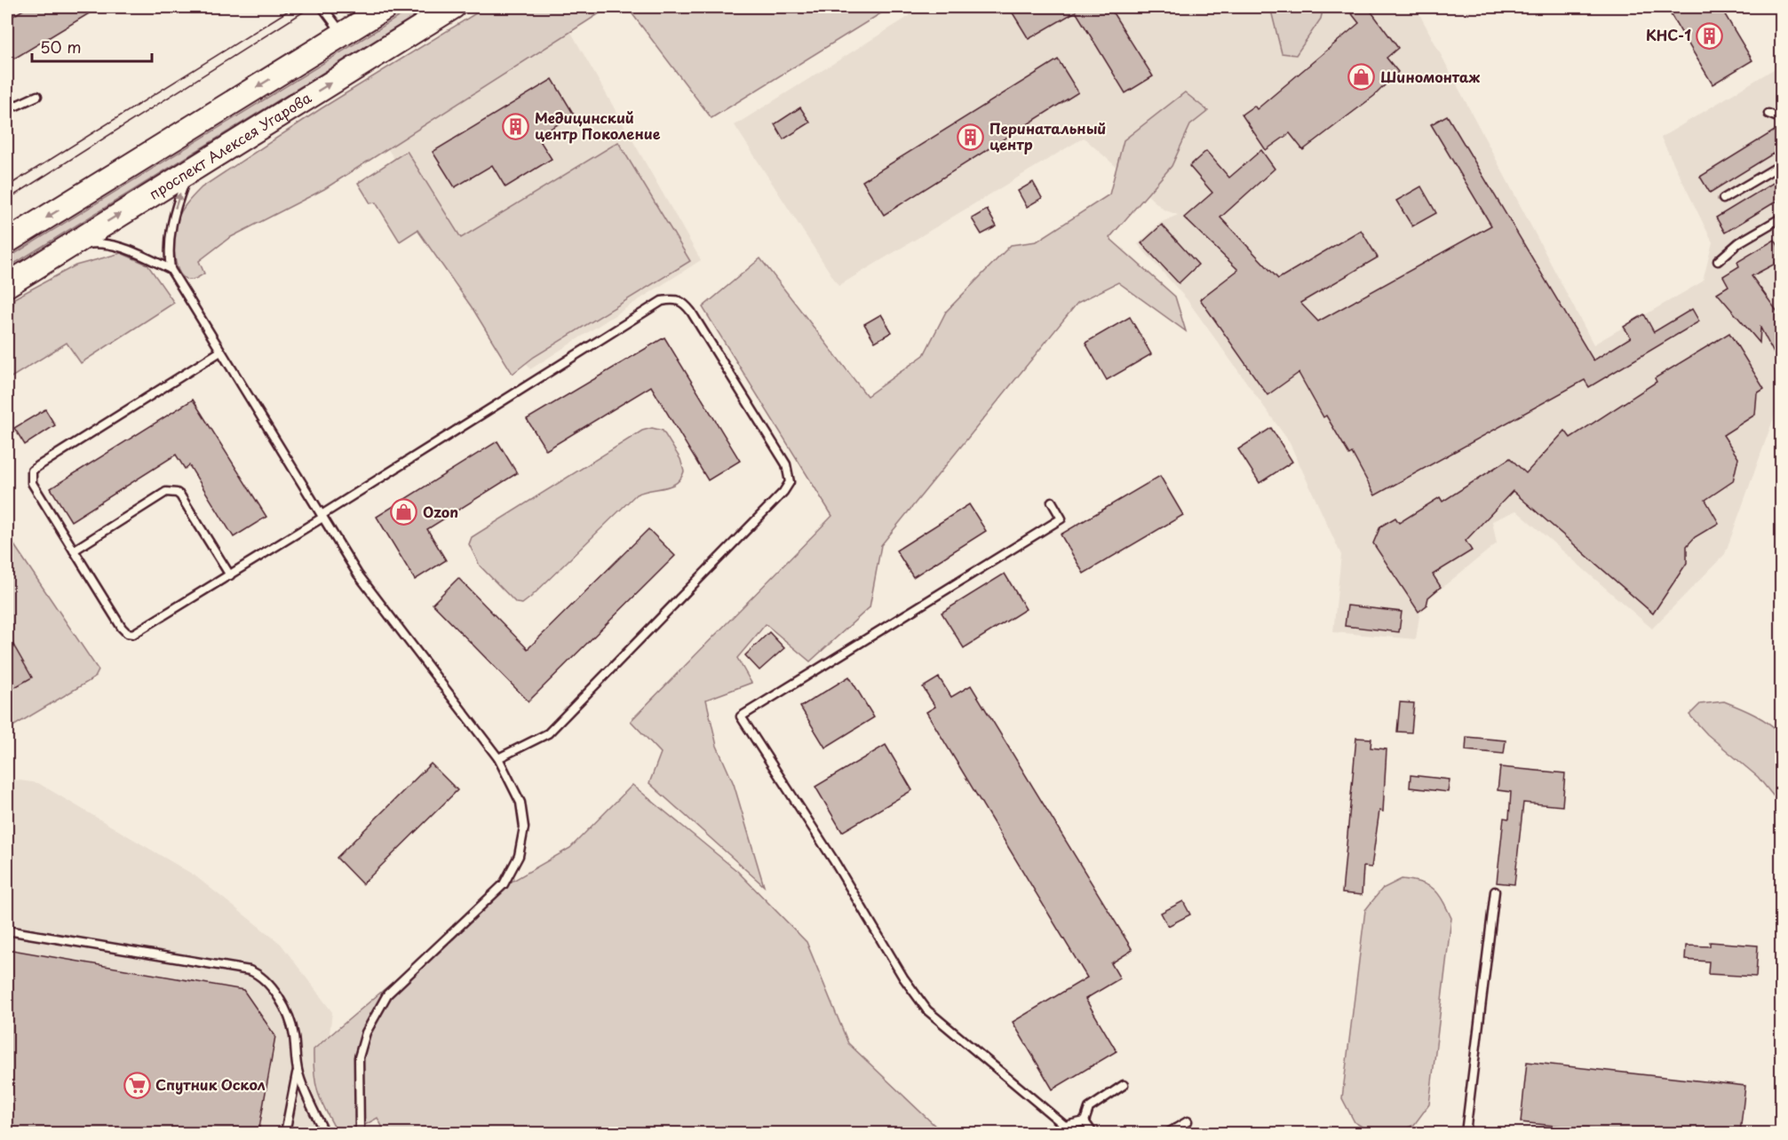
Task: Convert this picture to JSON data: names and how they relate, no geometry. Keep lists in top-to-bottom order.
{
  "streets": {
    "main road": ["проспект Алексея Угарова"]
  },
  "places": {
    "building": ["КНС-1", "Медицинский центр Поколение", "Перинатальный центр"],
    "shop": ["Шиномонтаж", "Ozon"],
    "supermarket": ["Спутник Оскол"]
  },
  "scale_bar": "50 m"
}
